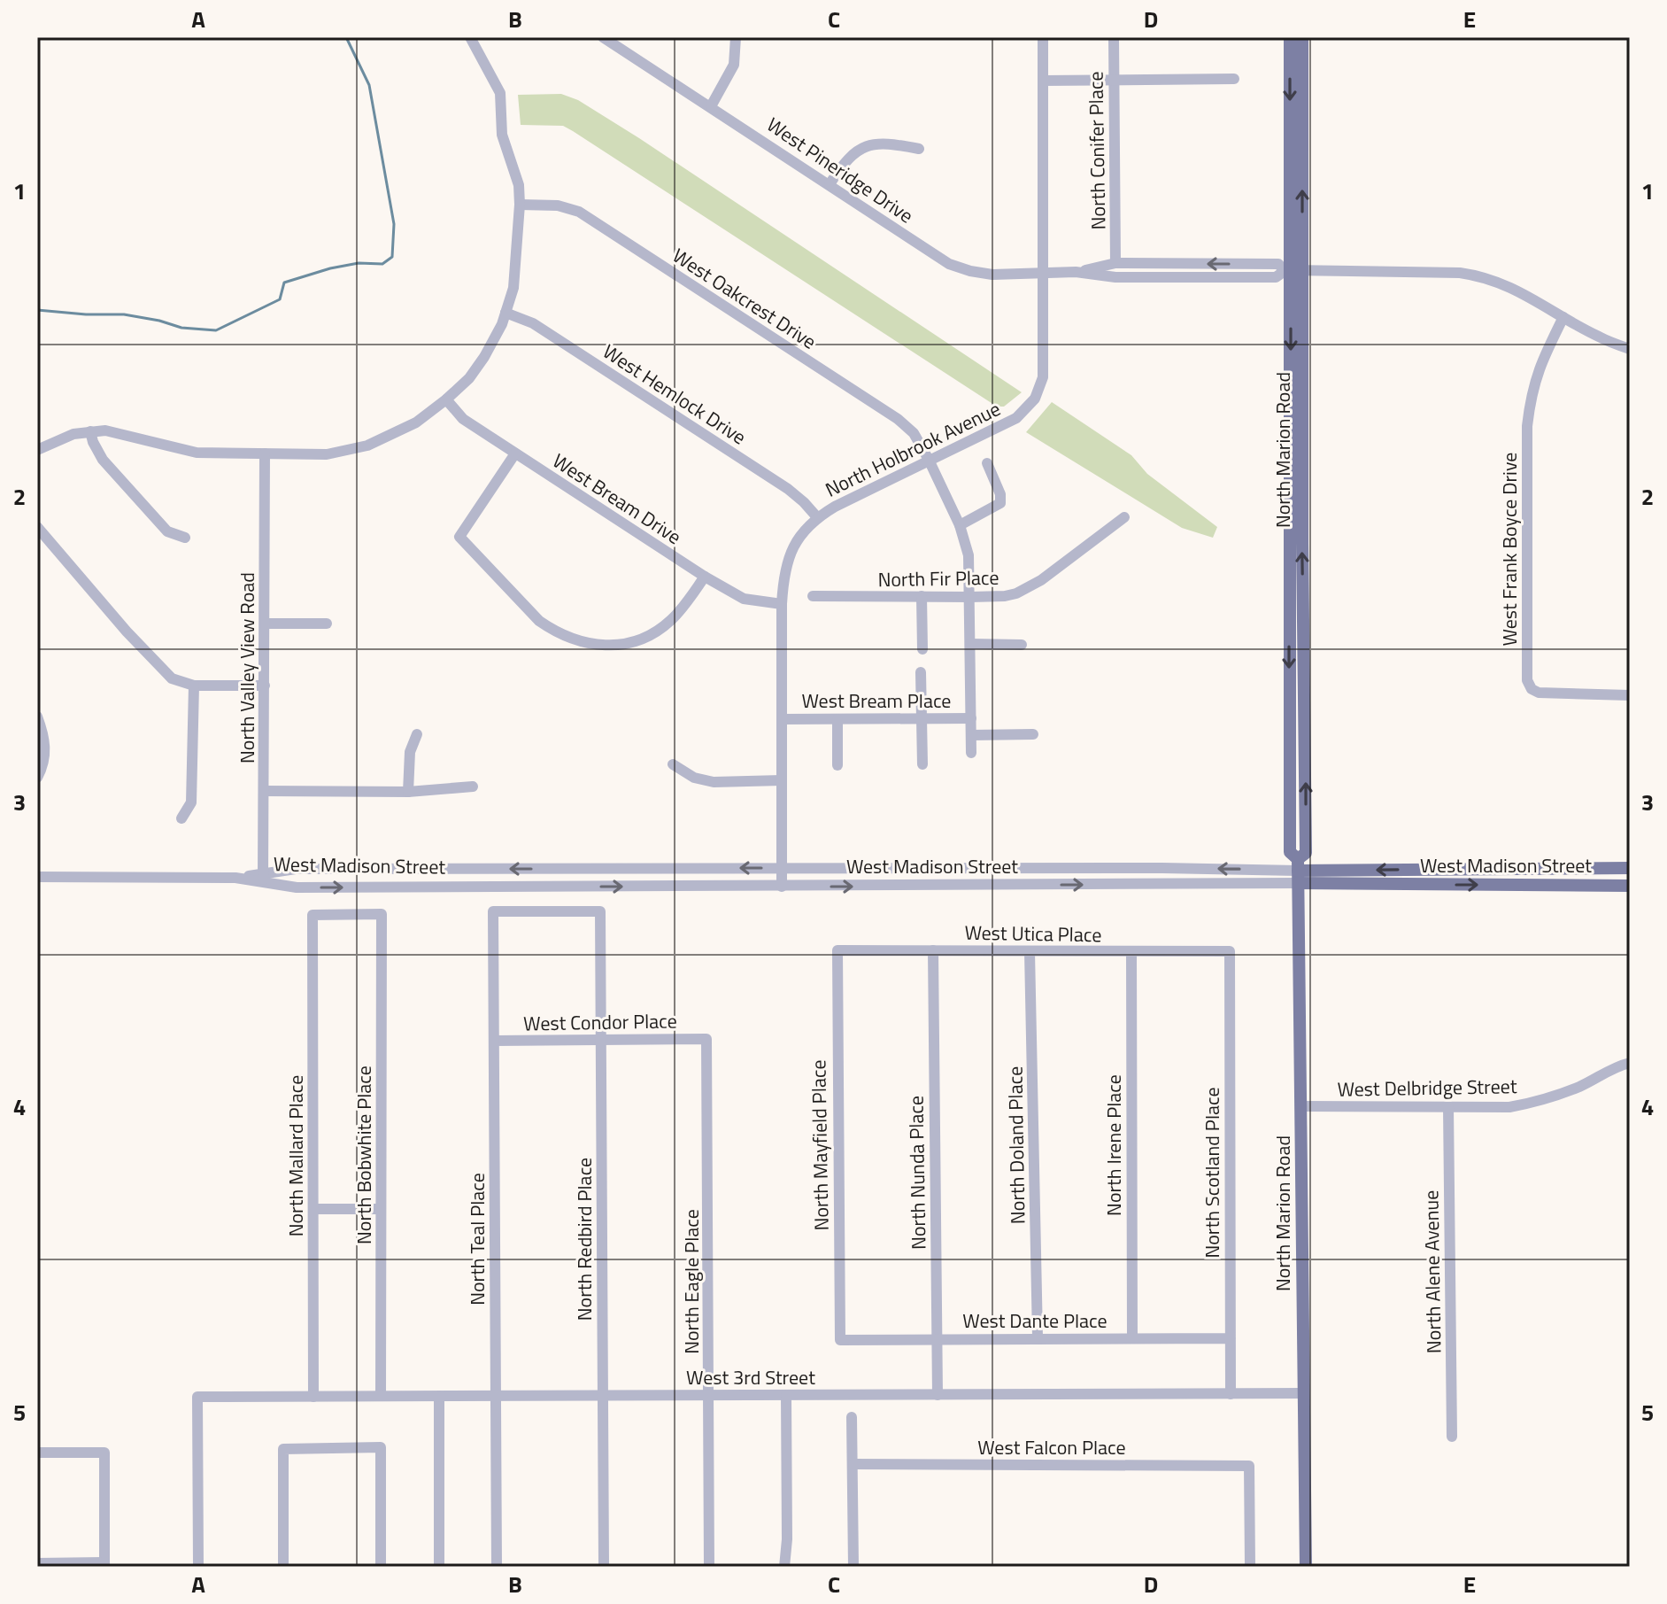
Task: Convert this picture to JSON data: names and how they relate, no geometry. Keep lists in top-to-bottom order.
{
  "streets": {
    "main road": ["North Marion Road", "West Madison Street"],
    "street": [
      "North Conifer Place",
      "West Pineridge Drive",
      "West Oakcrest Drive",
      "West Hemlock Drive",
      "North Holbrook Avenue",
      "West Bream Drive",
      "West Frank Boyce Drive",
      "North Fir Place",
      "North Valley View Road",
      "West Bream Place",
      "West Utica Place",
      "West Condor Place",
      "West Delbridge Street",
      "North Mayfield Place",
      "North Doland Place",
      "North Irene Place",
      "North Bobwhite Place",
      "North Mallard Place",
      "North Nunda Place",
      "North Scotland Place",
      "North Teal Place",
      "North Redbird Place",
      "North Alene Avenue",
      "North Eagle Place",
      "West Dante Place",
      "West 3rd Street",
      "West Falcon Place"
    ]
  },
  "crossings": [
    ["North Conifer Place", "West Pineridge Drive"],
    ["West Pineridge Drive", "North Holbrook Avenue"],
    ["West Pineridge Drive", "North Marion Road"],
    ["West Oakcrest Drive", "North Holbrook Avenue"],
    ["West Oakcrest Drive", "North Fir Place"],
    ["West Oakcrest Drive", "West Bream Place"],
    ["West Hemlock Drive", "North Holbrook Avenue"],
    ["North Holbrook Avenue", "West Bream Drive"],
    ["North Holbrook Avenue", "West Bream Place"],
    ["North Holbrook Avenue", "West Madison Street"],
    ["North Marion Road", "West Madison Street"],
    ["North Marion Road", "West Delbridge Street"],
    ["North Marion Road", "West 3rd Street"],
    ["North Valley View Road", "West Madison Street"],
    ["West Utica Place", "North Mayfield Place"],
    ["West Utica Place", "North Doland Place"],
    ["West Utica Place", "North Irene Place"],
    ["West Utica Place", "North Nunda Place"],
    ["West Utica Place", "North Scotland Place"],
    ["West Condor Place", "North Teal Place"],
    ["West Condor Place", "North Redbird Place"],
    ["West Condor Place", "North Eagle Place"],
    ["West Delbridge Street", "North Alene Avenue"],
    ["North Mayfield Place", "West Dante Place"],
    ["North Doland Place", "West Dante Place"],
    ["North Irene Place", "West Dante Place"],
    ["North Bobwhite Place", "North Mallard Place"],
    ["North Bobwhite Place", "West 3rd Street"],
    ["North Mallard Place", "West 3rd Street"],
    ["North Nunda Place", "West Dante Place"],
    ["North Nunda Place", "West 3rd Street"],
    ["North Scotland Place", "West Dante Place"],
    ["North Scotland Place", "West 3rd Street"],
    ["North Teal Place", "North Redbird Place"],
    ["North Teal Place", "West 3rd Street"],
    ["North Redbird Place", "West 3rd Street"],
    ["North Eagle Place", "West 3rd Street"]
  ],
  "grid": {
    "columns": [
      "A",
      "B",
      "C",
      "D",
      "E"
    ],
    "rows": [
      "1",
      "2",
      "3",
      "4",
      "5"
    ]
  }
}
